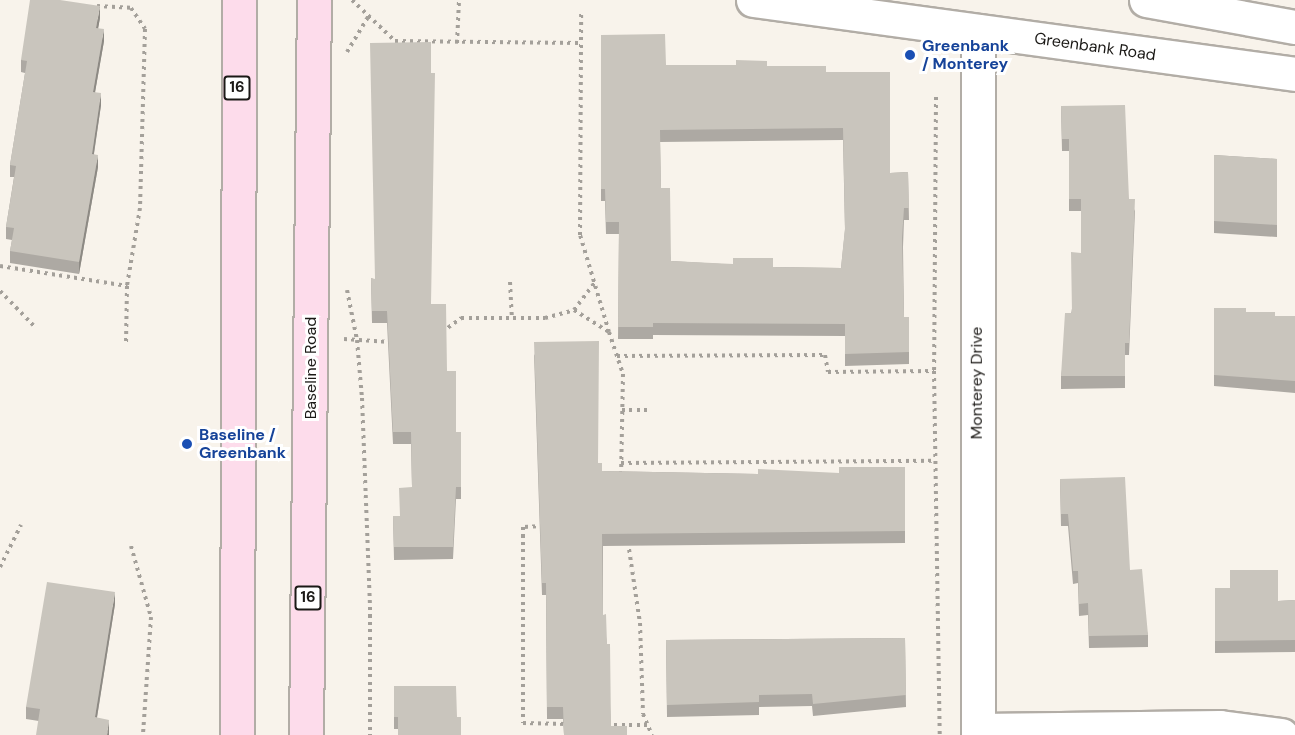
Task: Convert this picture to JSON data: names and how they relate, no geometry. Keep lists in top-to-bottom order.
{
  "streets": {
    "main road": ["16", "Baseline Road"],
    "street": ["Greenbank Road", "Monterey Drive"]
  },
  "crossings": [
    ["Greenbank Road", "Monterey Drive"]
  ],
  "places": ["Greenbank / Monterey", "Baseline / Greenbank"]
}
